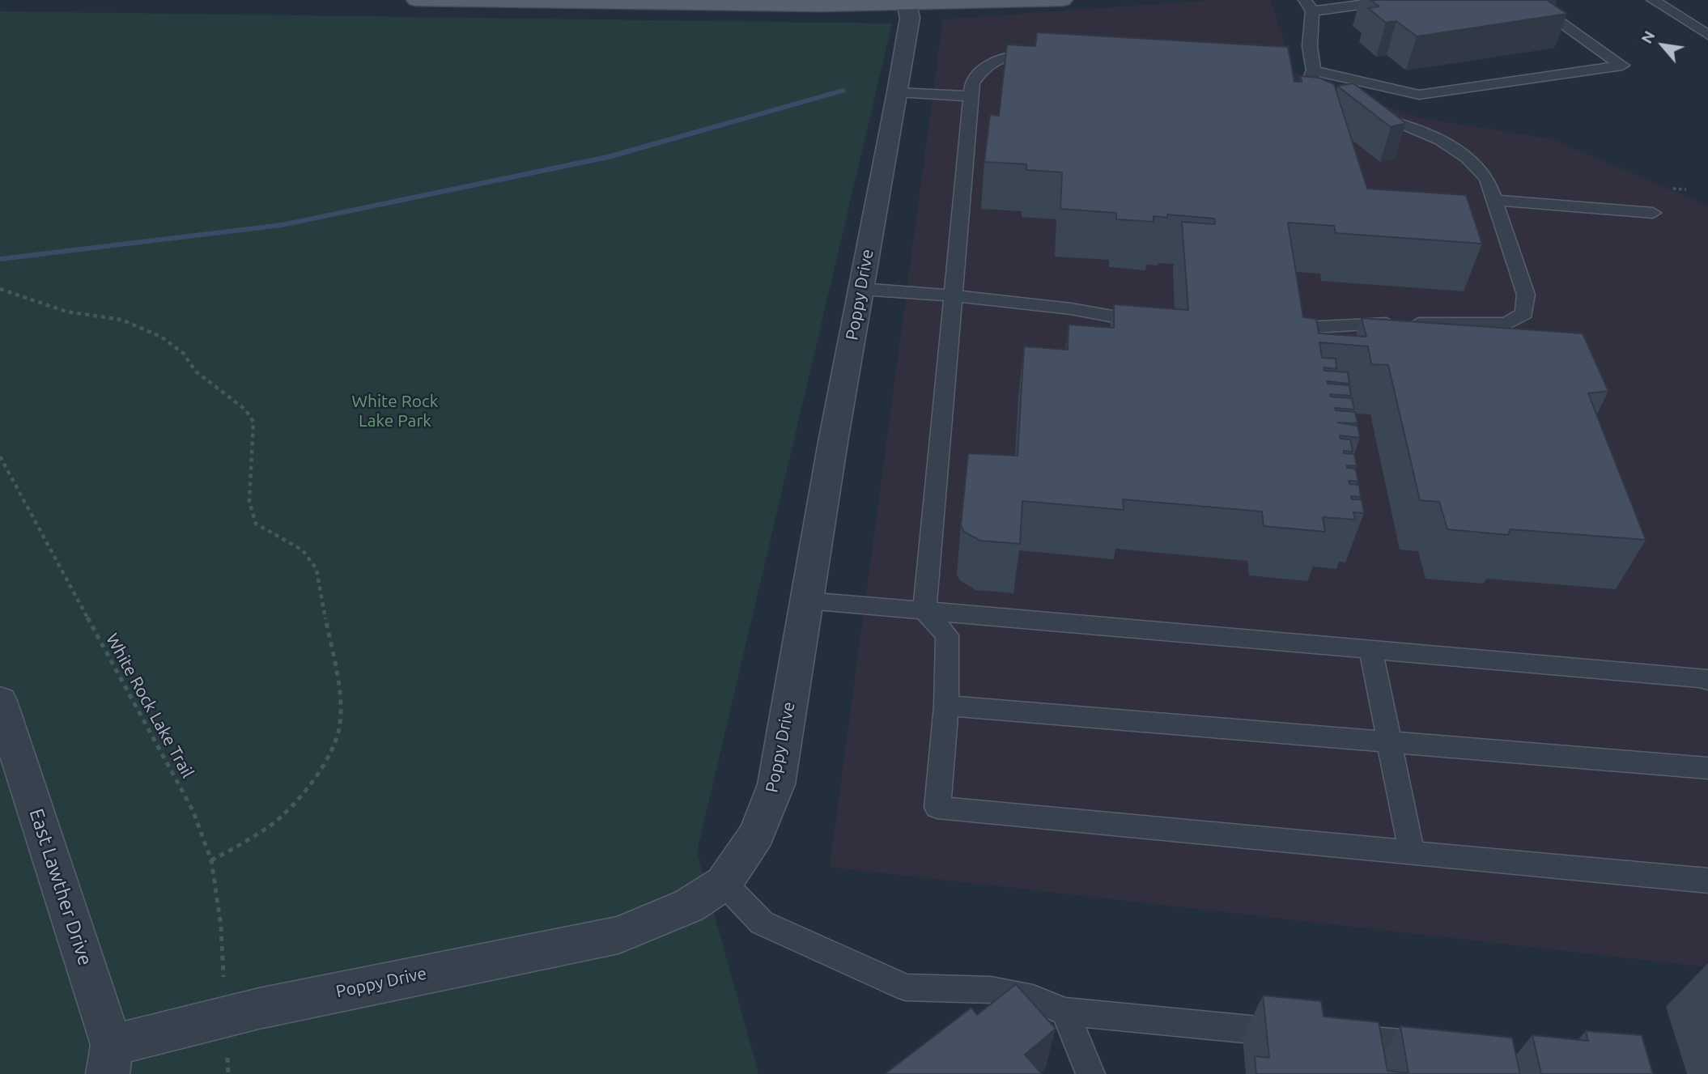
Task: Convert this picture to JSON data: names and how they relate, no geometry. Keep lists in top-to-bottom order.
{
  "streets": {
    "street": ["Poppy Drive", "East Lawther Drive"],
    "path": ["White Rock Lake Trail"]
  },
  "crossings": [
    ["Poppy Drive", "East Lawther Drive"]
  ],
  "parks": ["White Rock Lake Park"],
  "north": "top left"
}
